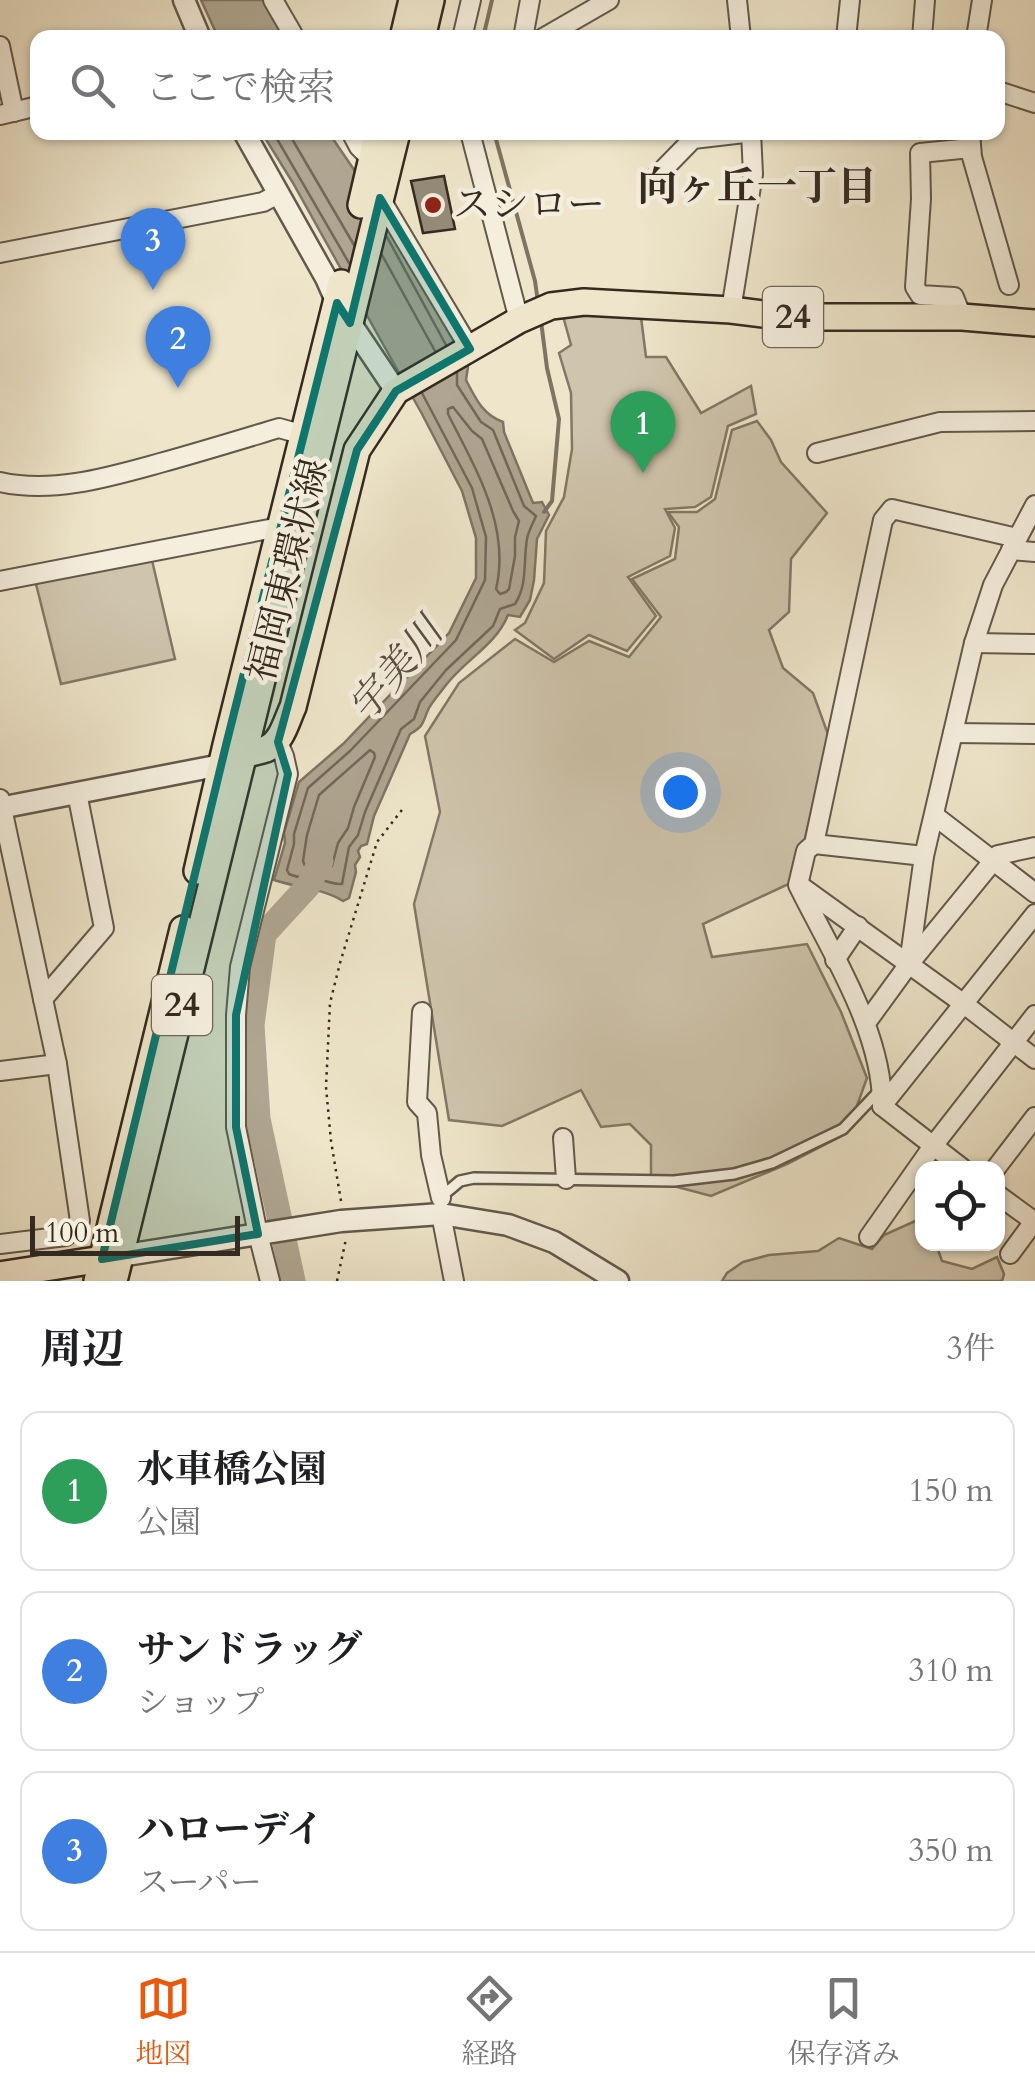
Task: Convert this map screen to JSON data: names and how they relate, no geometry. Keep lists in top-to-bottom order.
{
  "streets": {
    "main road": ["24", "福岡東環状線"]
  },
  "crossings": [
    ["24", "福岡東環状線"]
  ],
  "districts": ["向ヶ丘一丁目"],
  "water": ["宇美川"],
  "places": ["スシロー"],
  "scale_bar": "100 m",
  "page": {
    "search": "ここで検索",
    "pins": ["3", "2", "1"],
    "scale": "100 m",
    "heading": ["周辺", "3件"],
    "list": [
      {
        "mark": "1",
        "name": "水車橋公園",
        "note": "公園",
        "value": "150 m"
      },
      {
        "mark": "2",
        "name": "サンドラッグ",
        "note": "ショップ",
        "value": "310 m"
      },
      {
        "mark": "3",
        "name": "ハローデイ",
        "note": "スーパー",
        "value": "350 m"
      }
    ],
    "nav": ["地図", "経路", "保存済み"]
  }
}
